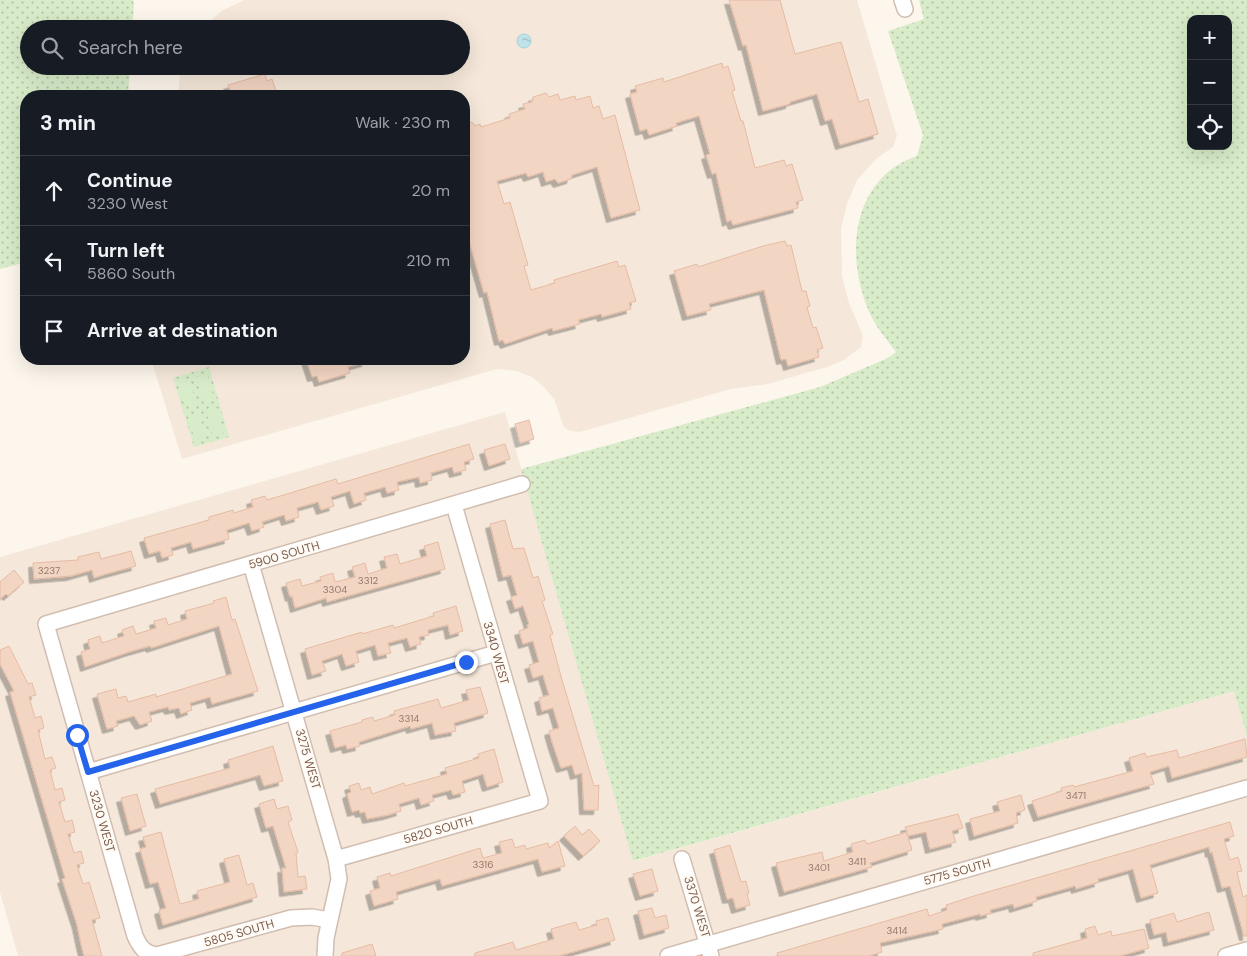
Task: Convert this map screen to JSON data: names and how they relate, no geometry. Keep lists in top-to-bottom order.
{
  "streets": {
    "street": [
      "5900 SOUTH",
      "3340 WEST",
      "3275 WEST",
      "3230 WEST",
      "5820 SOUTH",
      "5775 SOUTH",
      "3370 WEST",
      "5805 SOUTH"
    ]
  },
  "crossings": [
    ["5900 SOUTH", "3340 WEST"],
    ["5900 SOUTH", "3275 WEST"],
    ["5900 SOUTH", "3230 WEST"],
    ["3340 WEST", "5820 SOUTH"],
    ["3275 WEST", "5820 SOUTH"],
    ["3275 WEST", "5805 SOUTH"],
    ["3230 WEST", "5805 SOUTH"],
    ["5775 SOUTH", "3370 WEST"]
  ],
  "house_numbers": [
    "3237",
    "3312",
    "3304",
    "3314",
    "3471",
    "3411",
    "3316",
    "3401",
    "3414"
  ],
  "page": {
    "map_buttons": ["+", "−"],
    "search": "Search here",
    "heading": ["3 min", "Walk · 230 m"],
    "list": [
      ["Continue", "3230 West", "20 m"],
      ["Turn left", "5860 South", "210 m"],
      "Arrive at destination"
    ]
  }
}
